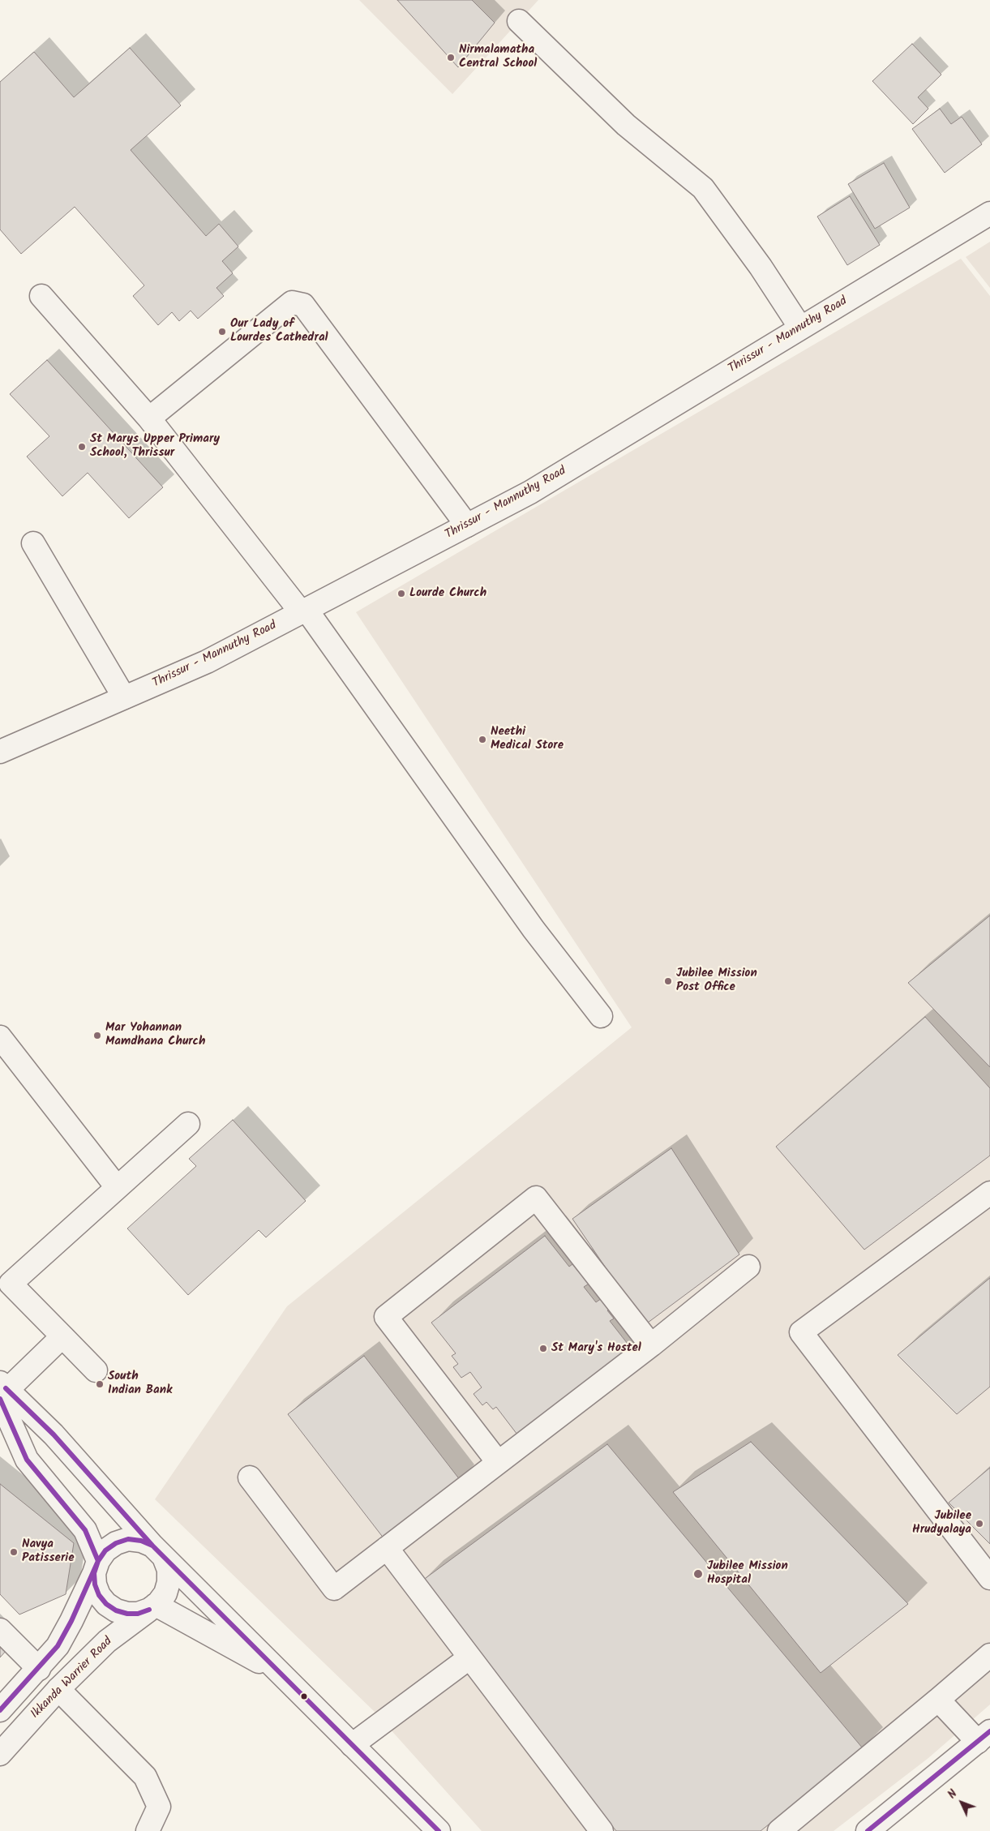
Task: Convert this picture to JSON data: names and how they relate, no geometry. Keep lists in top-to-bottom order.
{
  "streets": {
    "street": ["Thrissur - Mannuthy Road", "Ikkanda Warrier Road"]
  },
  "places": [
    "Nirmalamatha Central School",
    "Our Lady of Lourdes Cathedral",
    "St Marys Upper Primary School, Thrissur",
    "Lourde Church",
    "Neethi Medical Store",
    "Jubilee Mission Post Office",
    "Mar Yohannan Mamdhana Church",
    "St Mary's Hostel",
    "South Indian Bank",
    "Jubilee Hrudyalaya",
    "Navya Patisserie",
    "Jubilee Mission Hospital"
  ],
  "north": "top left"
}
